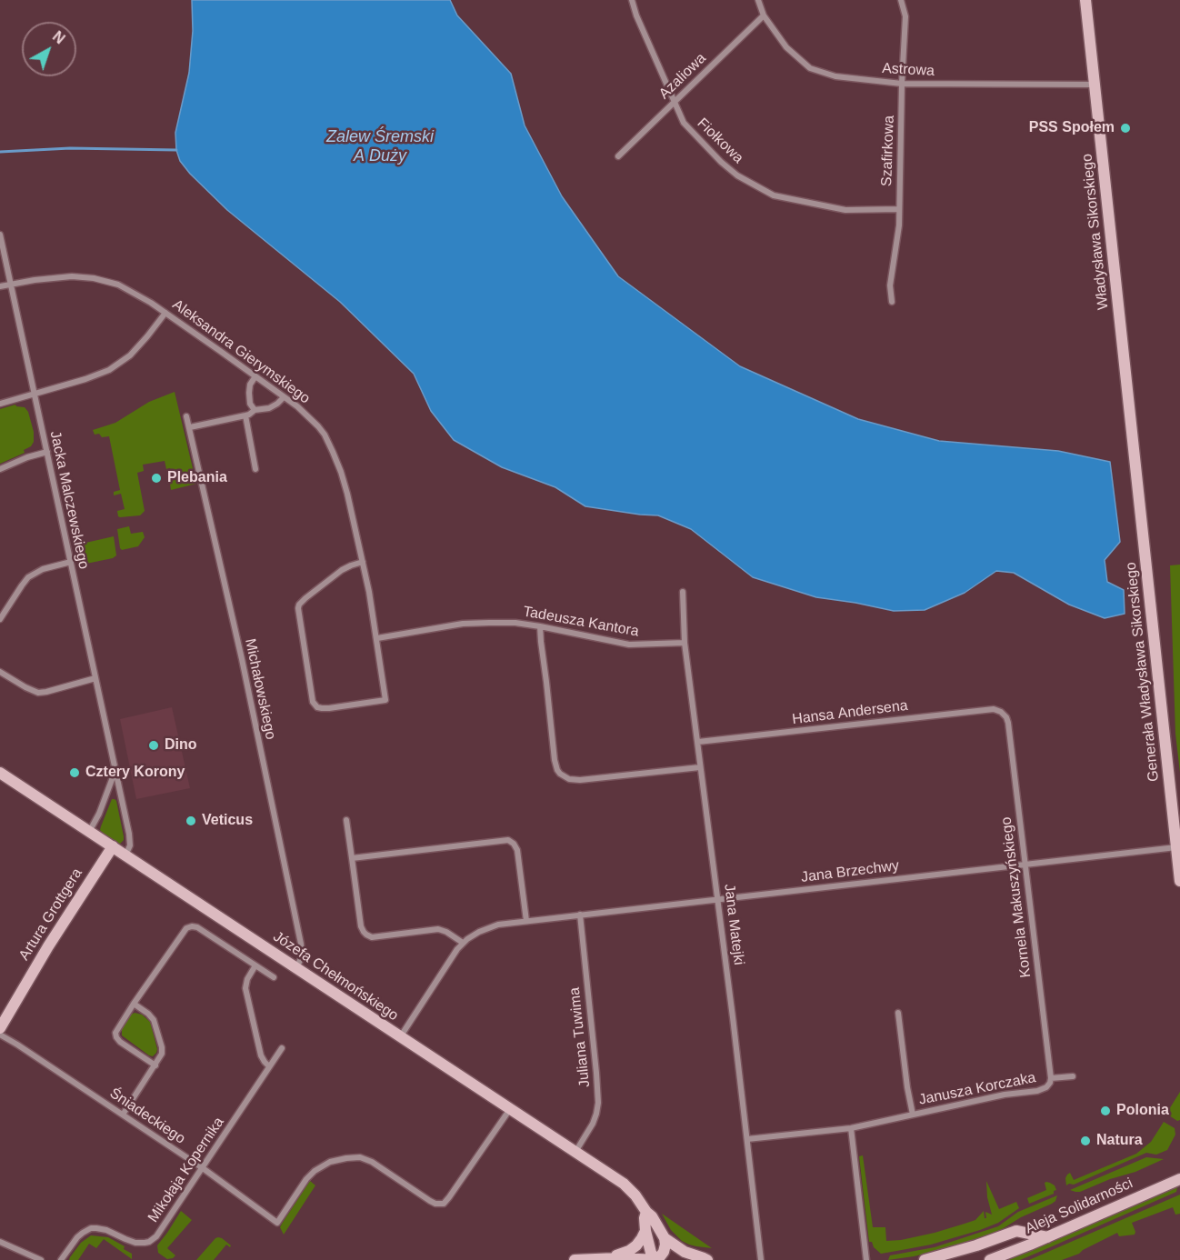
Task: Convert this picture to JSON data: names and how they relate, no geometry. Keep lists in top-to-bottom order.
{
  "streets": {
    "main road": [
      "Władysława Sikorskiego",
      "Generała Władysława Sikorskiego",
      "Artura Grottgera",
      "Józefa Chełmońskiego",
      "Aleja Solidarności"
    ],
    "street": [
      "Astrowa",
      "Azaliowa",
      "Fiołkowa",
      "Szafirkowa",
      "Aleksandra Gierymskiego",
      "Jacka Malczewskiego",
      "Tadeusza Kantora",
      "Michałowskiego",
      "Hansa Andersena",
      "Jana Brzechwy",
      "Kornela Makuszyńskiego",
      "Jana Matejki",
      "Juliana Tuwima",
      "Janusza Korczaka",
      "Śniadeckiego",
      "Mikołaja Kopernika"
    ]
  },
  "crossings": [
    ["Astrowa", "Azaliowa"],
    ["Astrowa", "Szafirkowa"],
    ["Astrowa", "Władysława Sikorskiego"],
    ["Azaliowa", "Fiołkowa"],
    ["Fiołkowa", "Szafirkowa"],
    ["Władysława Sikorskiego", "Generała Władysława Sikorskiego"],
    ["Aleksandra Gierymskiego", "Jacka Malczewskiego"],
    ["Aleksandra Gierymskiego", "Tadeusza Kantora"],
    ["Jacka Malczewskiego", "Józefa Chełmońskiego"],
    ["Tadeusza Kantora", "Jana Matejki"],
    ["Generała Władysława Sikorskiego", "Jana Brzechwy"],
    ["Michałowskiego", "Józefa Chełmońskiego"],
    ["Hansa Andersena", "Kornela Makuszyńskiego"],
    ["Hansa Andersena", "Jana Matejki"],
    ["Jana Brzechwy", "Kornela Makuszyńskiego"],
    ["Jana Brzechwy", "Jana Matejki"],
    ["Jana Brzechwy", "Józefa Chełmońskiego"],
    ["Jana Brzechwy", "Juliana Tuwima"],
    ["Kornela Makuszyńskiego", "Janusza Korczaka"],
    ["Artura Grottgera", "Józefa Chełmońskiego"],
    ["Jana Matejki", "Janusza Korczaka"],
    ["Józefa Chełmońskiego", "Juliana Tuwima"],
    ["Józefa Chełmońskiego", "Śniadeckiego"],
    ["Śniadeckiego", "Mikołaja Kopernika"]
  ],
  "water": ["Zalew Śremski A Duży"],
  "places": [
    "PSS Społem",
    "Plebania",
    "Dino",
    "Cztery Korony",
    "Veticus",
    "Polonia",
    "Natura"
  ],
  "north": "top right"
}
